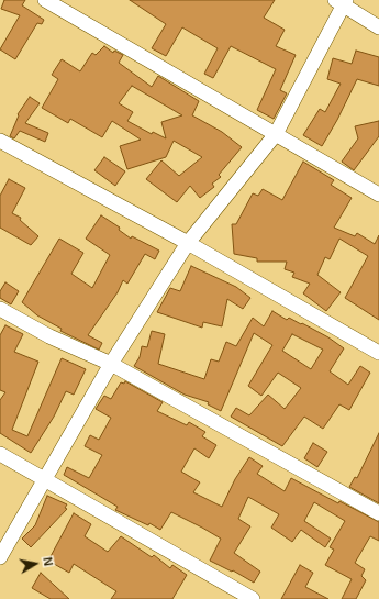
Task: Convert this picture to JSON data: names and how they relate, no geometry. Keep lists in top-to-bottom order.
{
  "north": "right"
}
